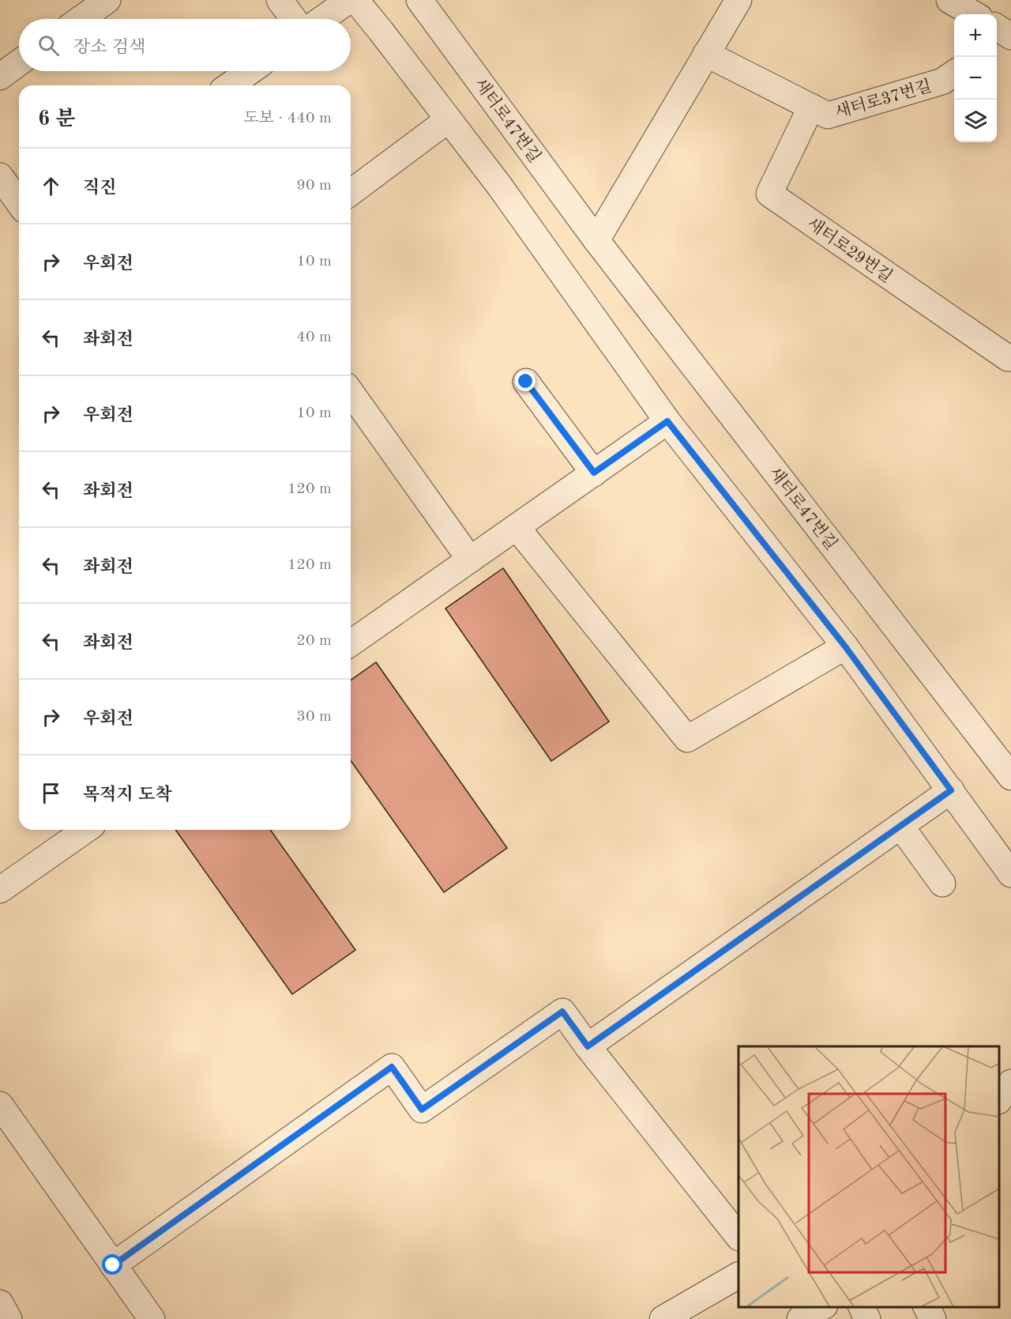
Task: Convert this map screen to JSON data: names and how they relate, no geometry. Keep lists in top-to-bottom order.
{
  "streets": {
    "street": ["새터로37번길", "새터로47번길", "새터로29번길"]
  },
  "crossings": [
    ["새터로37번길", "새터로29번길"]
  ],
  "page": {
    "map_buttons": ["+", "−"],
    "search": "장소 검색",
    "heading": ["6 분", "도보 · 440 m"],
    "list": [
      ["직진", "90 m"],
      ["우회전", "10 m"],
      ["좌회전", "40 m"],
      ["우회전", "10 m"],
      ["좌회전", "120 m"],
      ["좌회전", "120 m"],
      ["좌회전", "20 m"],
      ["우회전", "30 m"],
      "목적지 도착"
    ]
  }
}
